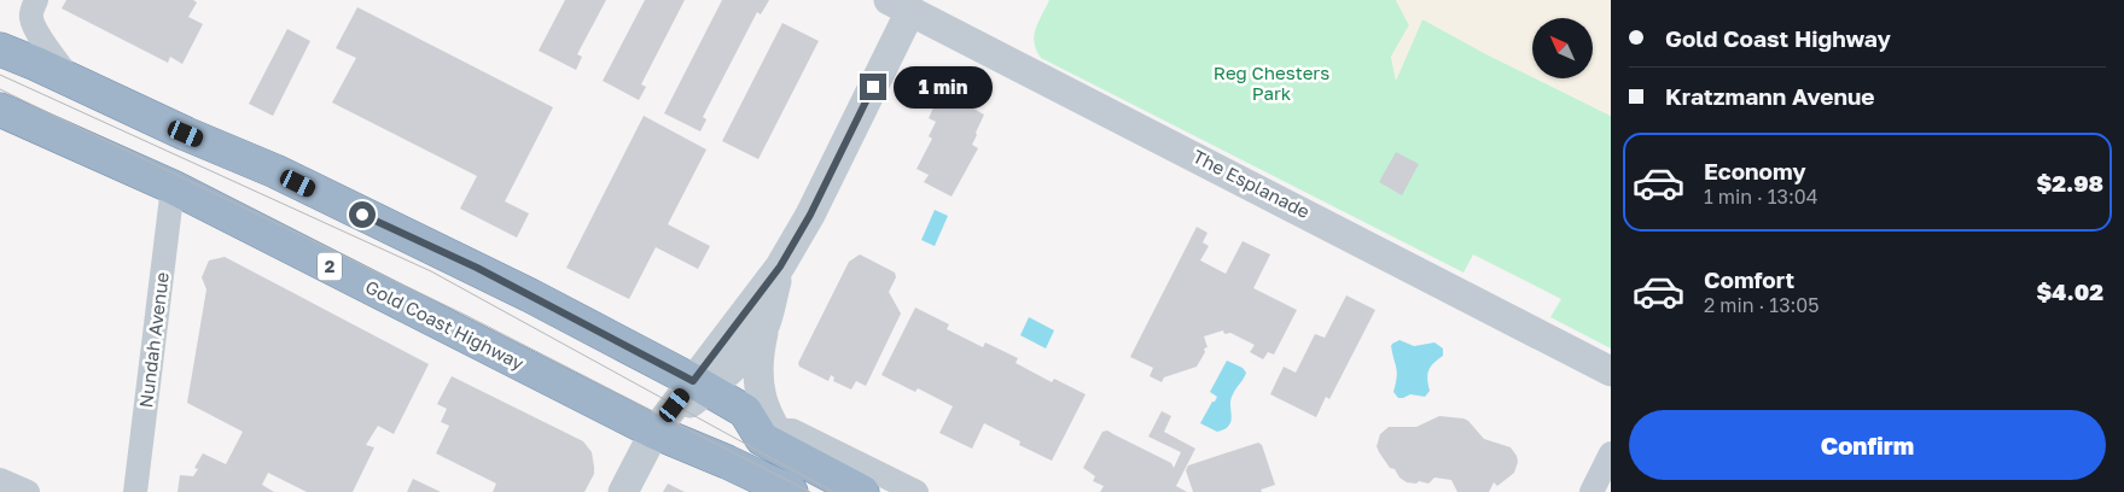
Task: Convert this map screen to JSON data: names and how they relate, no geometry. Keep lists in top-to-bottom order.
{
  "streets": {
    "highway": ["2", "Gold Coast Highway"],
    "street": ["The Esplanade", "Nundah Avenue"]
  },
  "crossings": [
    ["Gold Coast Highway", "Nundah Avenue"]
  ],
  "parks": ["Reg Chesters Park"],
  "north": "top left",
  "page": {
    "banner": ["Gold Coast Highway", "Kratzmann Avenue"],
    "bubble": "1 min",
    "list": [
      {
        "name": "Economy",
        "note": "1 min · 13:04",
        "value": "$2.98"
      },
      {
        "name": "Comfort",
        "note": "2 min · 13:05",
        "value": "$4.02"
      }
    ],
    "buttons": "Confirm"
  }
}
